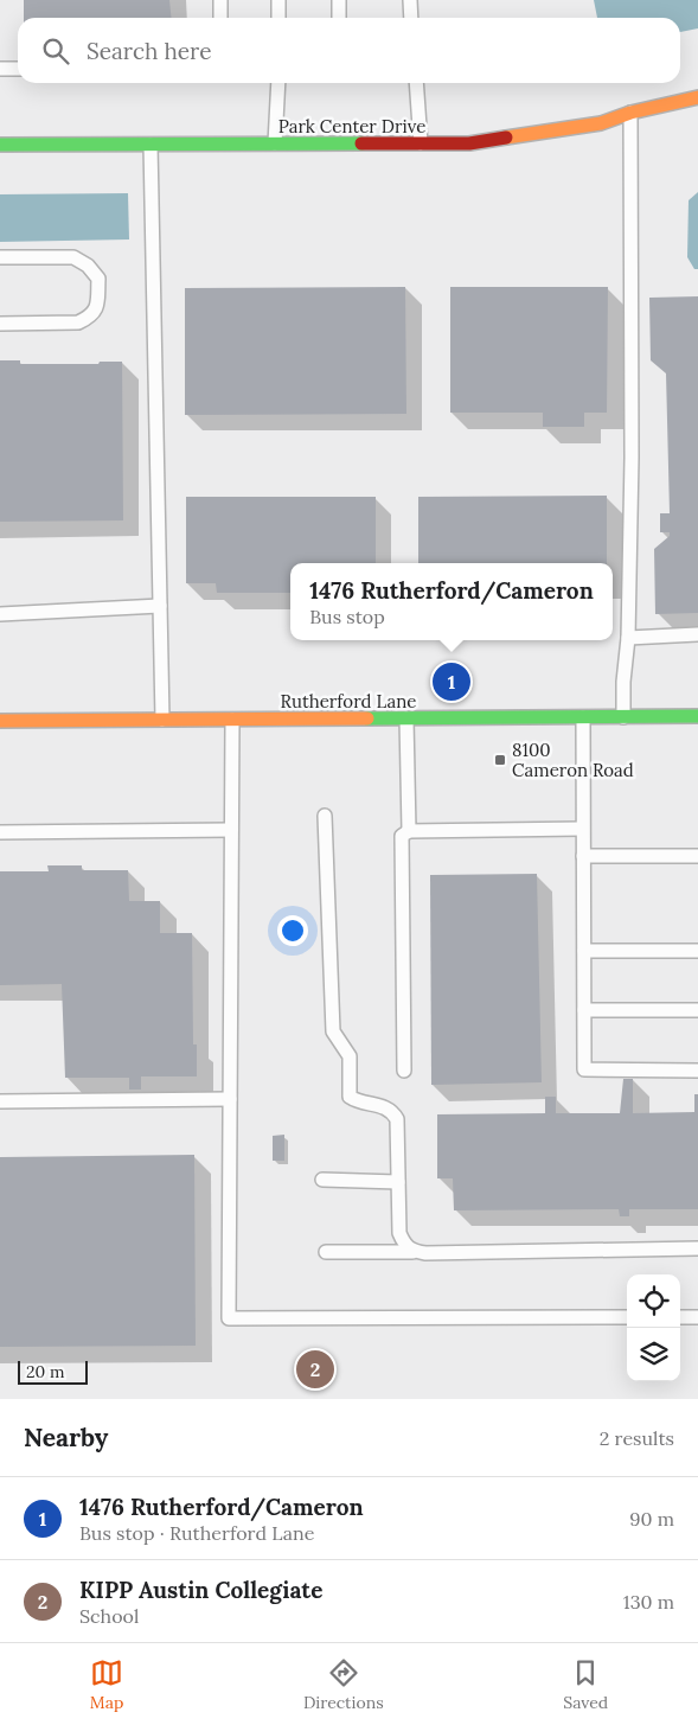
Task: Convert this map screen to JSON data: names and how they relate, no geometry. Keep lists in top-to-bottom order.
{
  "streets": {
    "street": ["Park Center Drive", "Rutherford Lane"]
  },
  "places": {
    "transit": ["8100 Cameron Road"]
  },
  "scale_bar": "20 m",
  "page": {
    "search": "Search here",
    "popup": ["1476 Rutherford/Cameron", "Bus stop"],
    "pins": ["1", "2"],
    "scale": "20 m",
    "heading": ["Nearby", "2 results"],
    "list": [
      {
        "mark": "1",
        "name": "1476 Rutherford/Cameron",
        "note": "Bus stop · Rutherford Lane",
        "value": "90 m"
      },
      {
        "mark": "2",
        "name": "KIPP Austin Collegiate",
        "note": "School",
        "value": "130 m"
      }
    ],
    "nav": ["Map", "Directions", "Saved"]
  }
}
